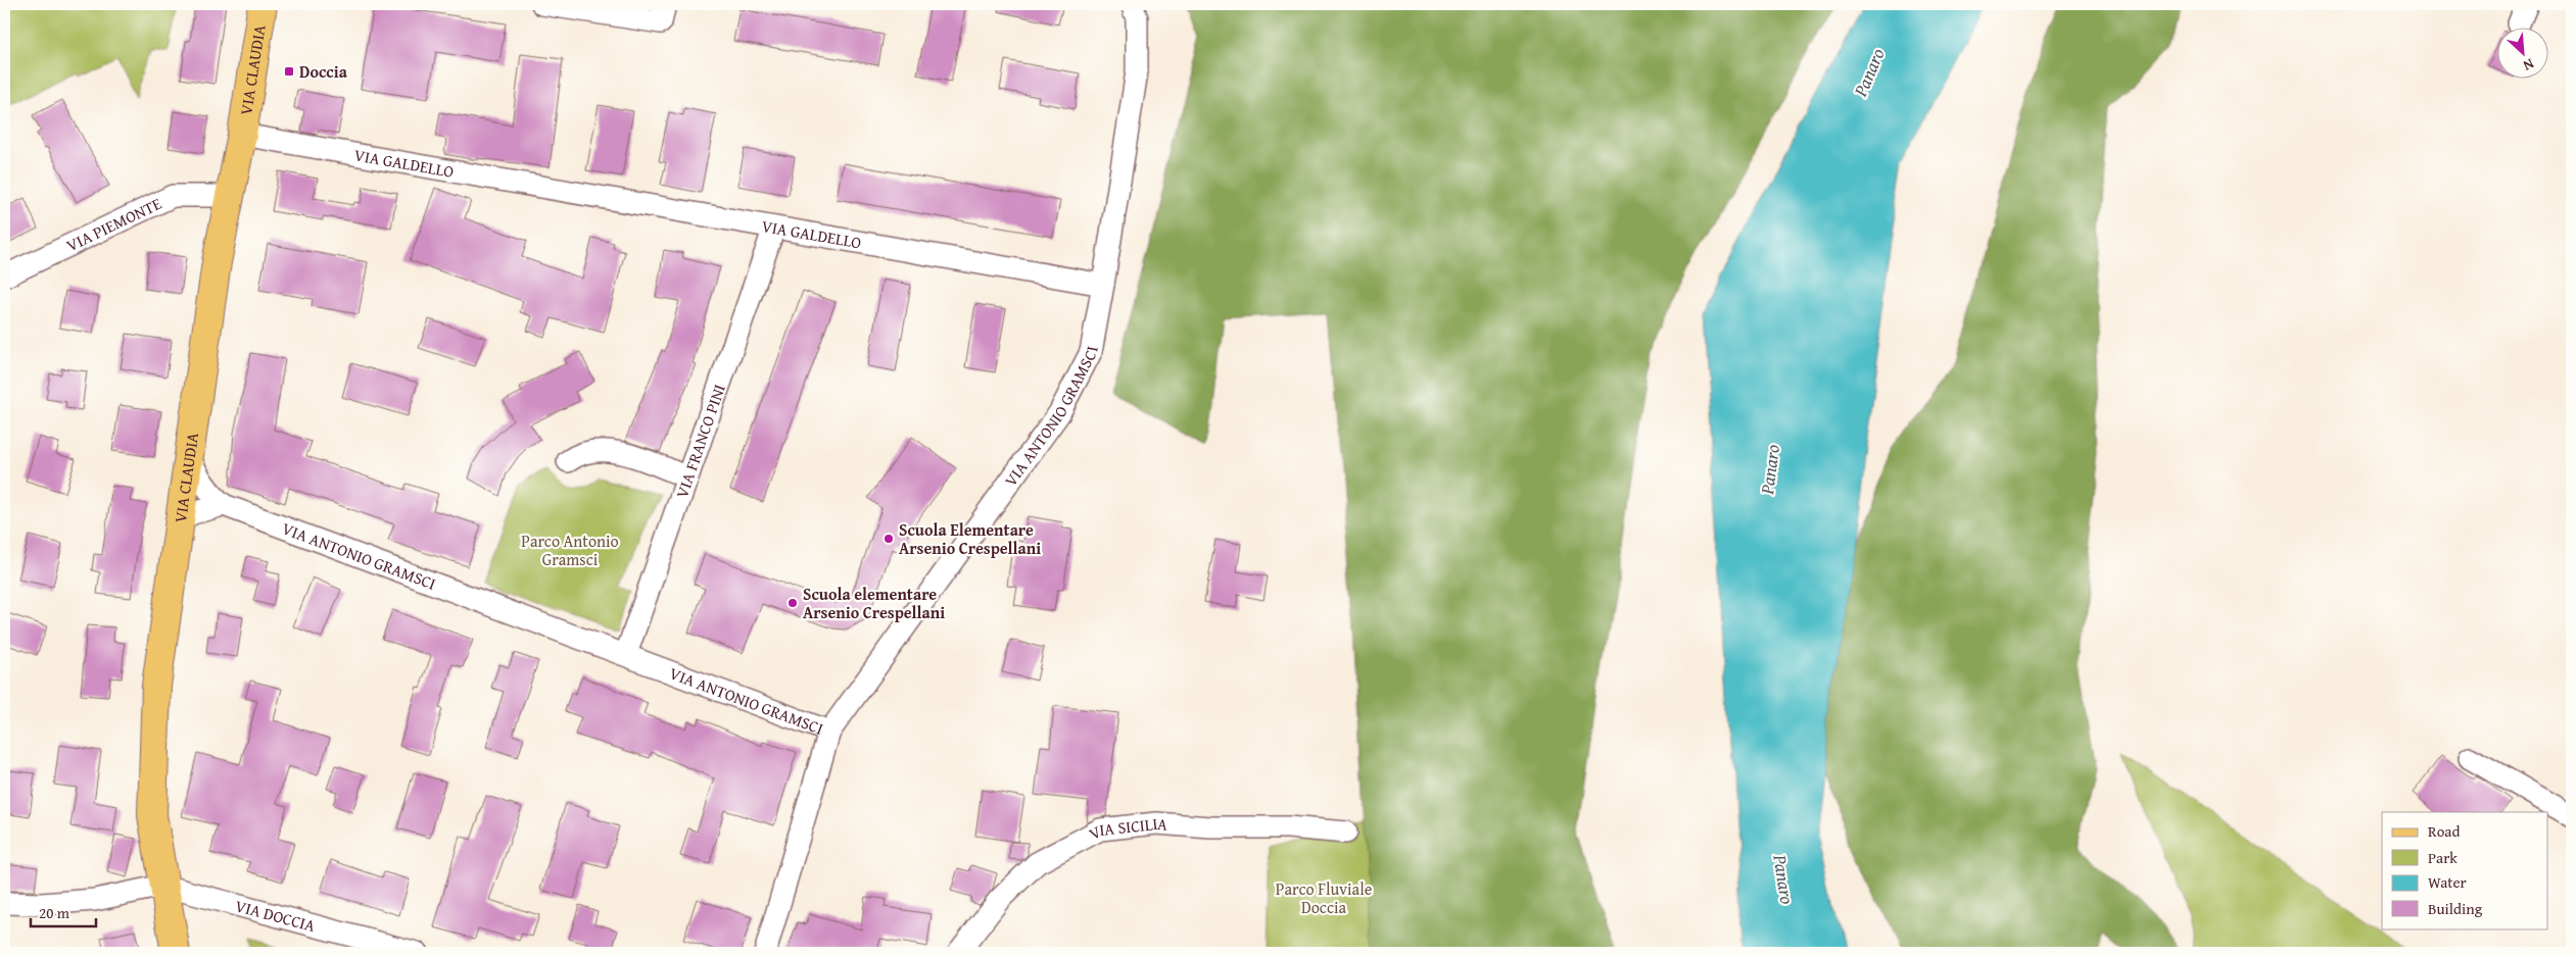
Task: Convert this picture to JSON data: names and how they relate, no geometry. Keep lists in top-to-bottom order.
{
  "streets": {
    "main road": ["VIA CLAUDIA"],
    "street": [
      "VIA GALDELLO",
      "VIA PIEMONTE",
      "VIA ANTONIO GRAMSCI",
      "VIA FRANCO PINI",
      "VIA SICILIA",
      "VIA DOCCIA"
    ]
  },
  "crossings": [
    ["VIA CLAUDIA", "VIA GALDELLO"],
    ["VIA CLAUDIA", "VIA PIEMONTE"],
    ["VIA CLAUDIA", "VIA DOCCIA"],
    ["VIA GALDELLO", "VIA ANTONIO GRAMSCI"],
    ["VIA GALDELLO", "VIA FRANCO PINI"],
    ["VIA ANTONIO GRAMSCI", "VIA FRANCO PINI"]
  ],
  "water": ["Panaro"],
  "parks": ["Parco Antonio Gramsci", "Parco Fluviale Doccia"],
  "places": {
    "transit": ["Doccia"],
    "other": ["Scuola Elementare Arsenio Crespellani", "Scuola elementare Arsenio Crespellani"]
  },
  "legend": [
    "Road",
    "Park",
    "Water",
    "Building"
  ],
  "scale_bar": "20 m",
  "north": "bottom right"
}
